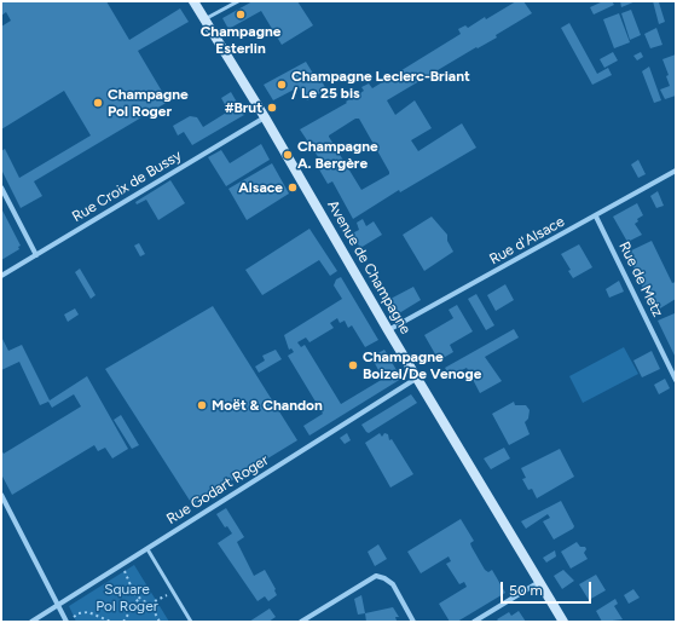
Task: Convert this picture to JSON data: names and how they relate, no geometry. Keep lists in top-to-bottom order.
{
  "streets": {
    "main road": ["Avenue de Champagne"],
    "street": [
      "Rue Croix de Bussy",
      "Rue d'Alsace",
      "Rue de Metz",
      "Rue Godart Roger"
    ]
  },
  "crossings": [
    ["Rue Croix de Bussy", "Avenue de Champagne"],
    ["Rue d'Alsace", "Avenue de Champagne"],
    ["Rue d'Alsace", "Rue de Metz"],
    ["Avenue de Champagne", "Rue Godart Roger"]
  ],
  "parks": ["Square Pol Roger"],
  "places": [
    "Champagne Esterlin",
    "Champagne Leclerc-Briant / Le 25 bis",
    "Champagne Pol Roger",
    "#Brut",
    "Champagne A. Bergère",
    "Alsace",
    "Champagne Boizel/De Venoge",
    "Moёt & Chandon"
  ],
  "scale_bar": "50 m"
}
